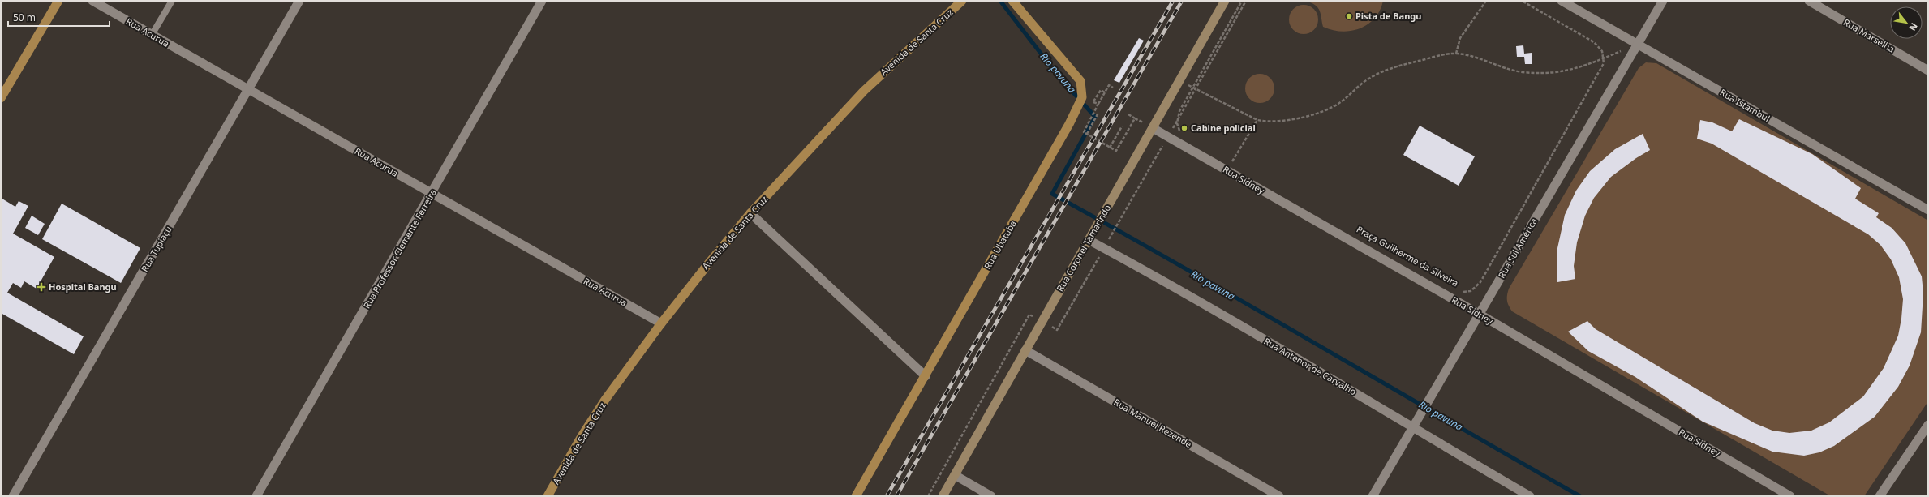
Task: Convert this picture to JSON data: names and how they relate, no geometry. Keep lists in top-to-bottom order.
{
  "streets": {
    "main road": ["Avenida de Santa Cruz", "Rua Ubatuba", "Rua Coronel Tamarindo"],
    "street": [
      "Rua Acurua",
      "Rua Marselha",
      "Rua Istambul",
      "Rua Sidney",
      "Rua Sul América",
      "Rua Tupiaçu",
      "Rua Professor Clemente Ferreira",
      "Rua Antenor de Carvalho",
      "Rua Manuel Rezende"
    ],
    "path": ["Praça Guilherme da Silveira"]
  },
  "crossings": [
    ["Rua Acurua", "Avenida de Santa Cruz"],
    ["Rua Acurua", "Rua Tupiaçu"],
    ["Rua Acurua", "Rua Professor Clemente Ferreira"],
    ["Rua Istambul", "Rua Sul América"],
    ["Rua Sidney", "Rua Coronel Tamarindo"],
    ["Rua Sidney", "Rua Sul América"],
    ["Rua Coronel Tamarindo", "Rua Antenor de Carvalho"],
    ["Rua Coronel Tamarindo", "Rua Manuel Rezende"],
    ["Rua Sul América", "Rua Antenor de Carvalho"]
  ],
  "water": ["Rio pavuna"],
  "places": {
    "other": ["Pista de Bangu", "Cabine policial"],
    "health": ["Hospital Bangu"]
  },
  "scale_bar": "50 m",
  "north": "bottom right"
}
